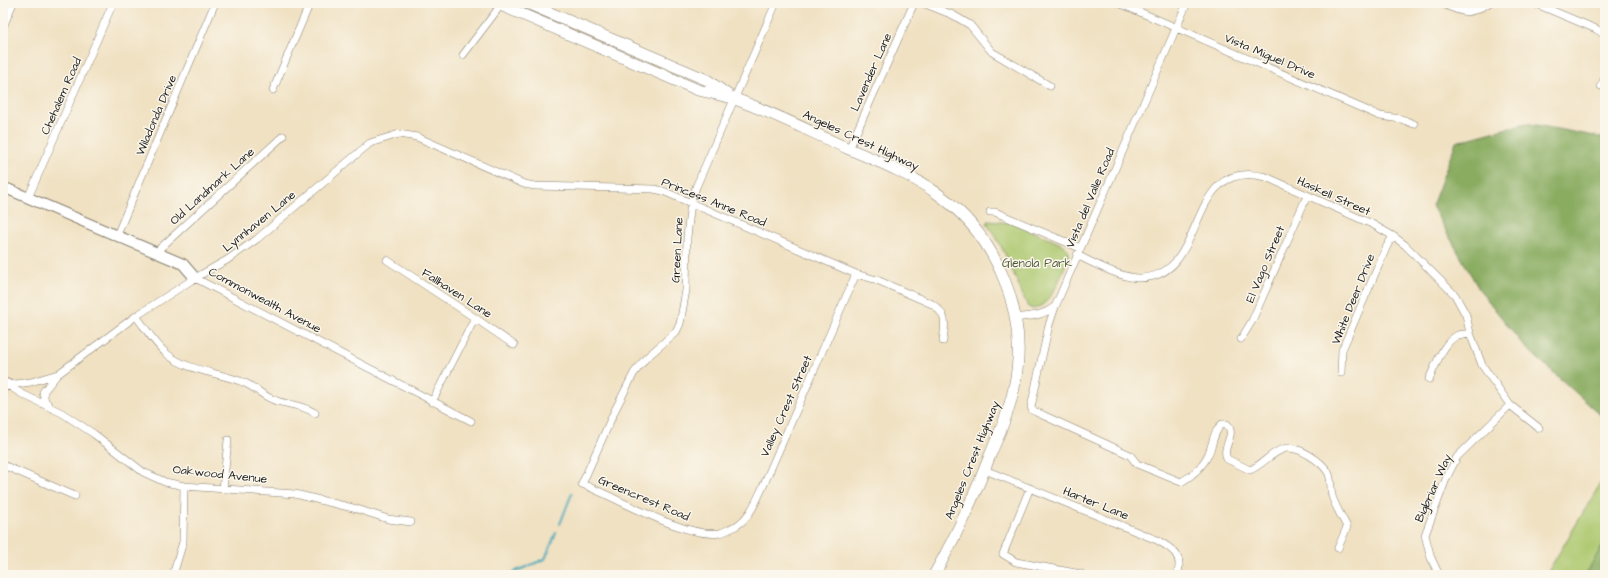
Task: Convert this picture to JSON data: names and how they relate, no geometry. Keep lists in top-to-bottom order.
{
  "streets": {
    "main road": ["Angeles Crest Highway"],
    "street": [
      "Vista Miguel Drive",
      "Lavender Lane",
      "Chehalem Road",
      "Wiladonda Drive",
      "Old Landmark Lane",
      "Haskell Street",
      "Vista del Valle Road",
      "Princess Anne Road",
      "Lynnhaven Lane",
      "Green Lane",
      "El Vago Street",
      "Fallhaven Lane",
      "White Deer Drive",
      "Commonwealth Avenue",
      "Valley Crest Street",
      "Oakwood Avenue",
      "Bigbriar Way",
      "Greencrest Road",
      "Harter Lane"
    ]
  },
  "crossings": [
    ["Vista Miguel Drive", "Vista del Valle Road"],
    ["Lavender Lane", "Angeles Crest Highway"],
    ["Chehalem Road", "Commonwealth Avenue"],
    ["Wiladonda Drive", "Commonwealth Avenue"],
    ["Angeles Crest Highway", "Green Lane"],
    ["Angeles Crest Highway", "Harter Lane"],
    ["Old Landmark Lane", "Commonwealth Avenue"],
    ["Haskell Street", "Vista del Valle Road"],
    ["Haskell Street", "El Vago Street"],
    ["Haskell Street", "White Deer Drive"],
    ["Haskell Street", "Bigbriar Way"],
    ["Princess Anne Road", "Lynnhaven Lane"],
    ["Princess Anne Road", "Green Lane"],
    ["Princess Anne Road", "Valley Crest Street"],
    ["Lynnhaven Lane", "Commonwealth Avenue"],
    ["Lynnhaven Lane", "Oakwood Avenue"],
    ["Green Lane", "Greencrest Road"],
    ["Valley Crest Street", "Greencrest Road"]
  ],
  "parks": ["Glenola Park"]
}
